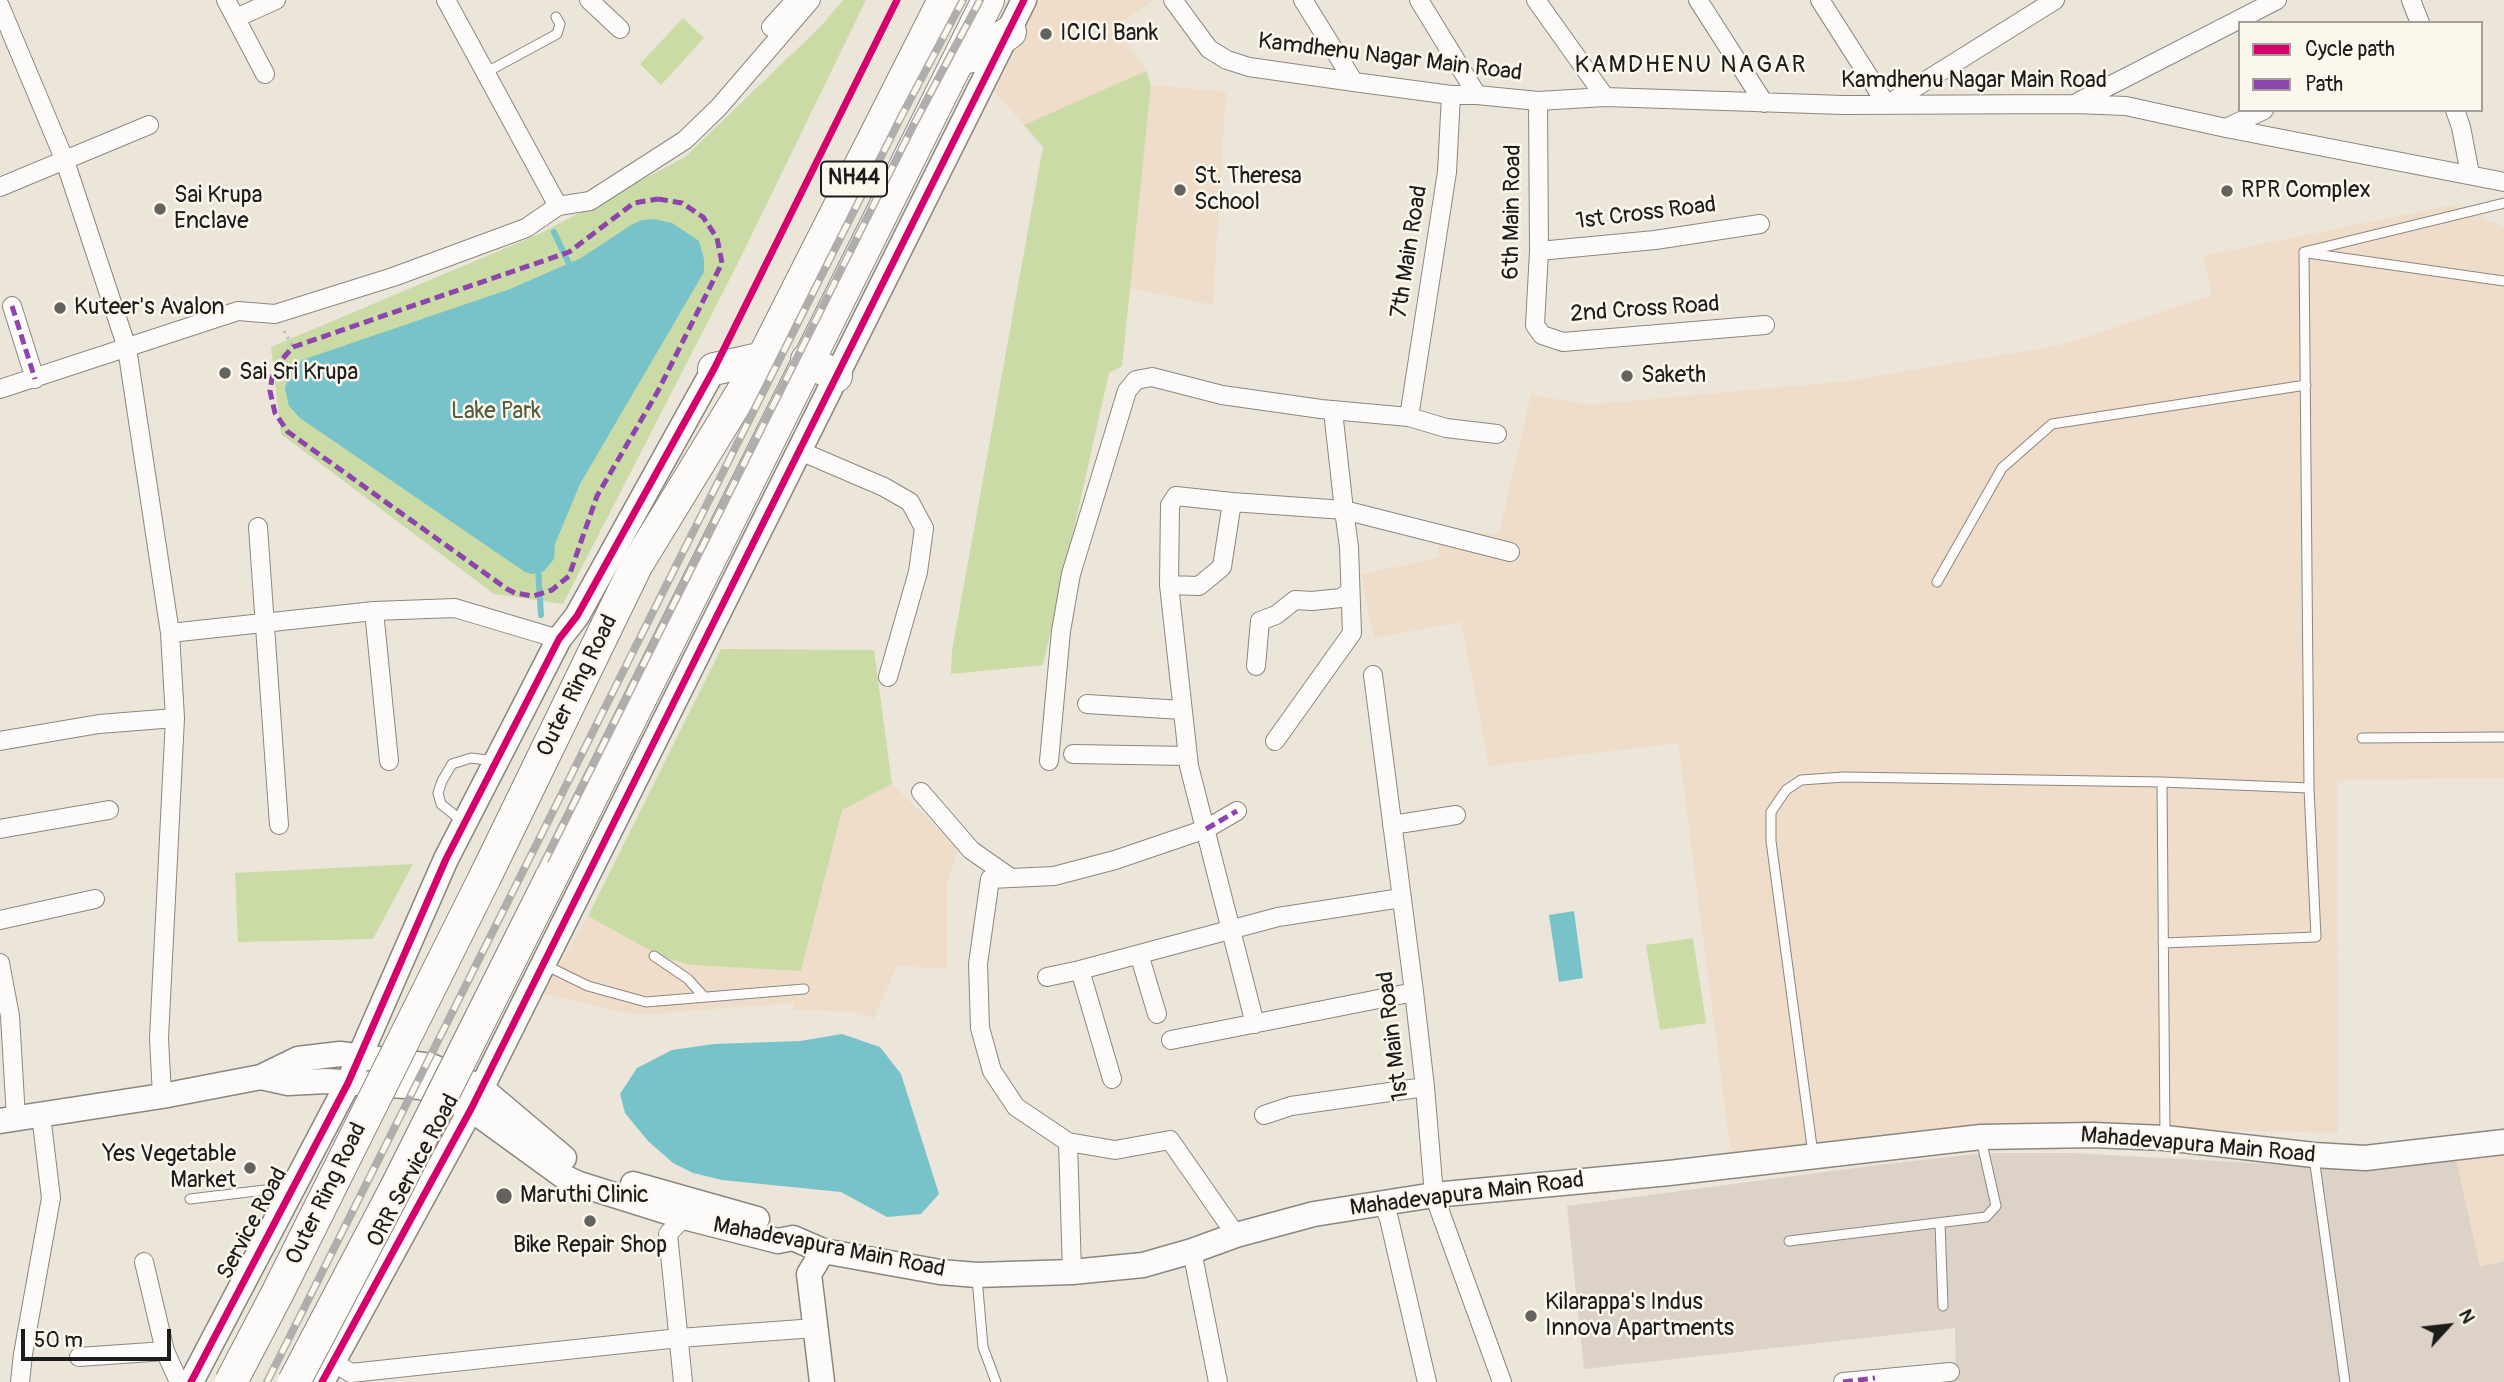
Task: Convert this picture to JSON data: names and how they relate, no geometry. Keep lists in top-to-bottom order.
{
  "streets": {
    "highway": ["NH44", "Outer Ring Road"],
    "street": [
      "Kamdhenu Nagar Main Road",
      "6th Main Road",
      "1st Cross Road",
      "7th Main Road",
      "2nd Cross Road",
      "1st Main Road",
      "Mahadevapura Main Road",
      "ORR Service Road",
      "Service Road"
    ]
  },
  "crossings": [
    ["Kamdhenu Nagar Main Road", "6th Main Road"],
    ["Kamdhenu Nagar Main Road", "7th Main Road"],
    ["6th Main Road", "1st Cross Road"],
    ["6th Main Road", "2nd Cross Road"],
    ["1st Main Road", "Mahadevapura Main Road"],
    ["Mahadevapura Main Road", "ORR Service Road"]
  ],
  "districts": ["KAMDHENU NAGAR"],
  "parks": ["Lake Park"],
  "places": [
    "ICICI Bank",
    "St. Theresa School",
    "RPR Complex",
    "Sai Krupa Enclave",
    "Kuteer's Avalon",
    "Sai Sri Krupa",
    "Saketh",
    "Yes Vegetable Market",
    "Maruthi Clinic",
    "Bike Repair Shop",
    "Kilarappa's Indus Innova Apartments"
  ],
  "legend": ["Cycle path", "Path"],
  "scale_bar": "50 m",
  "north": "top right"
}
